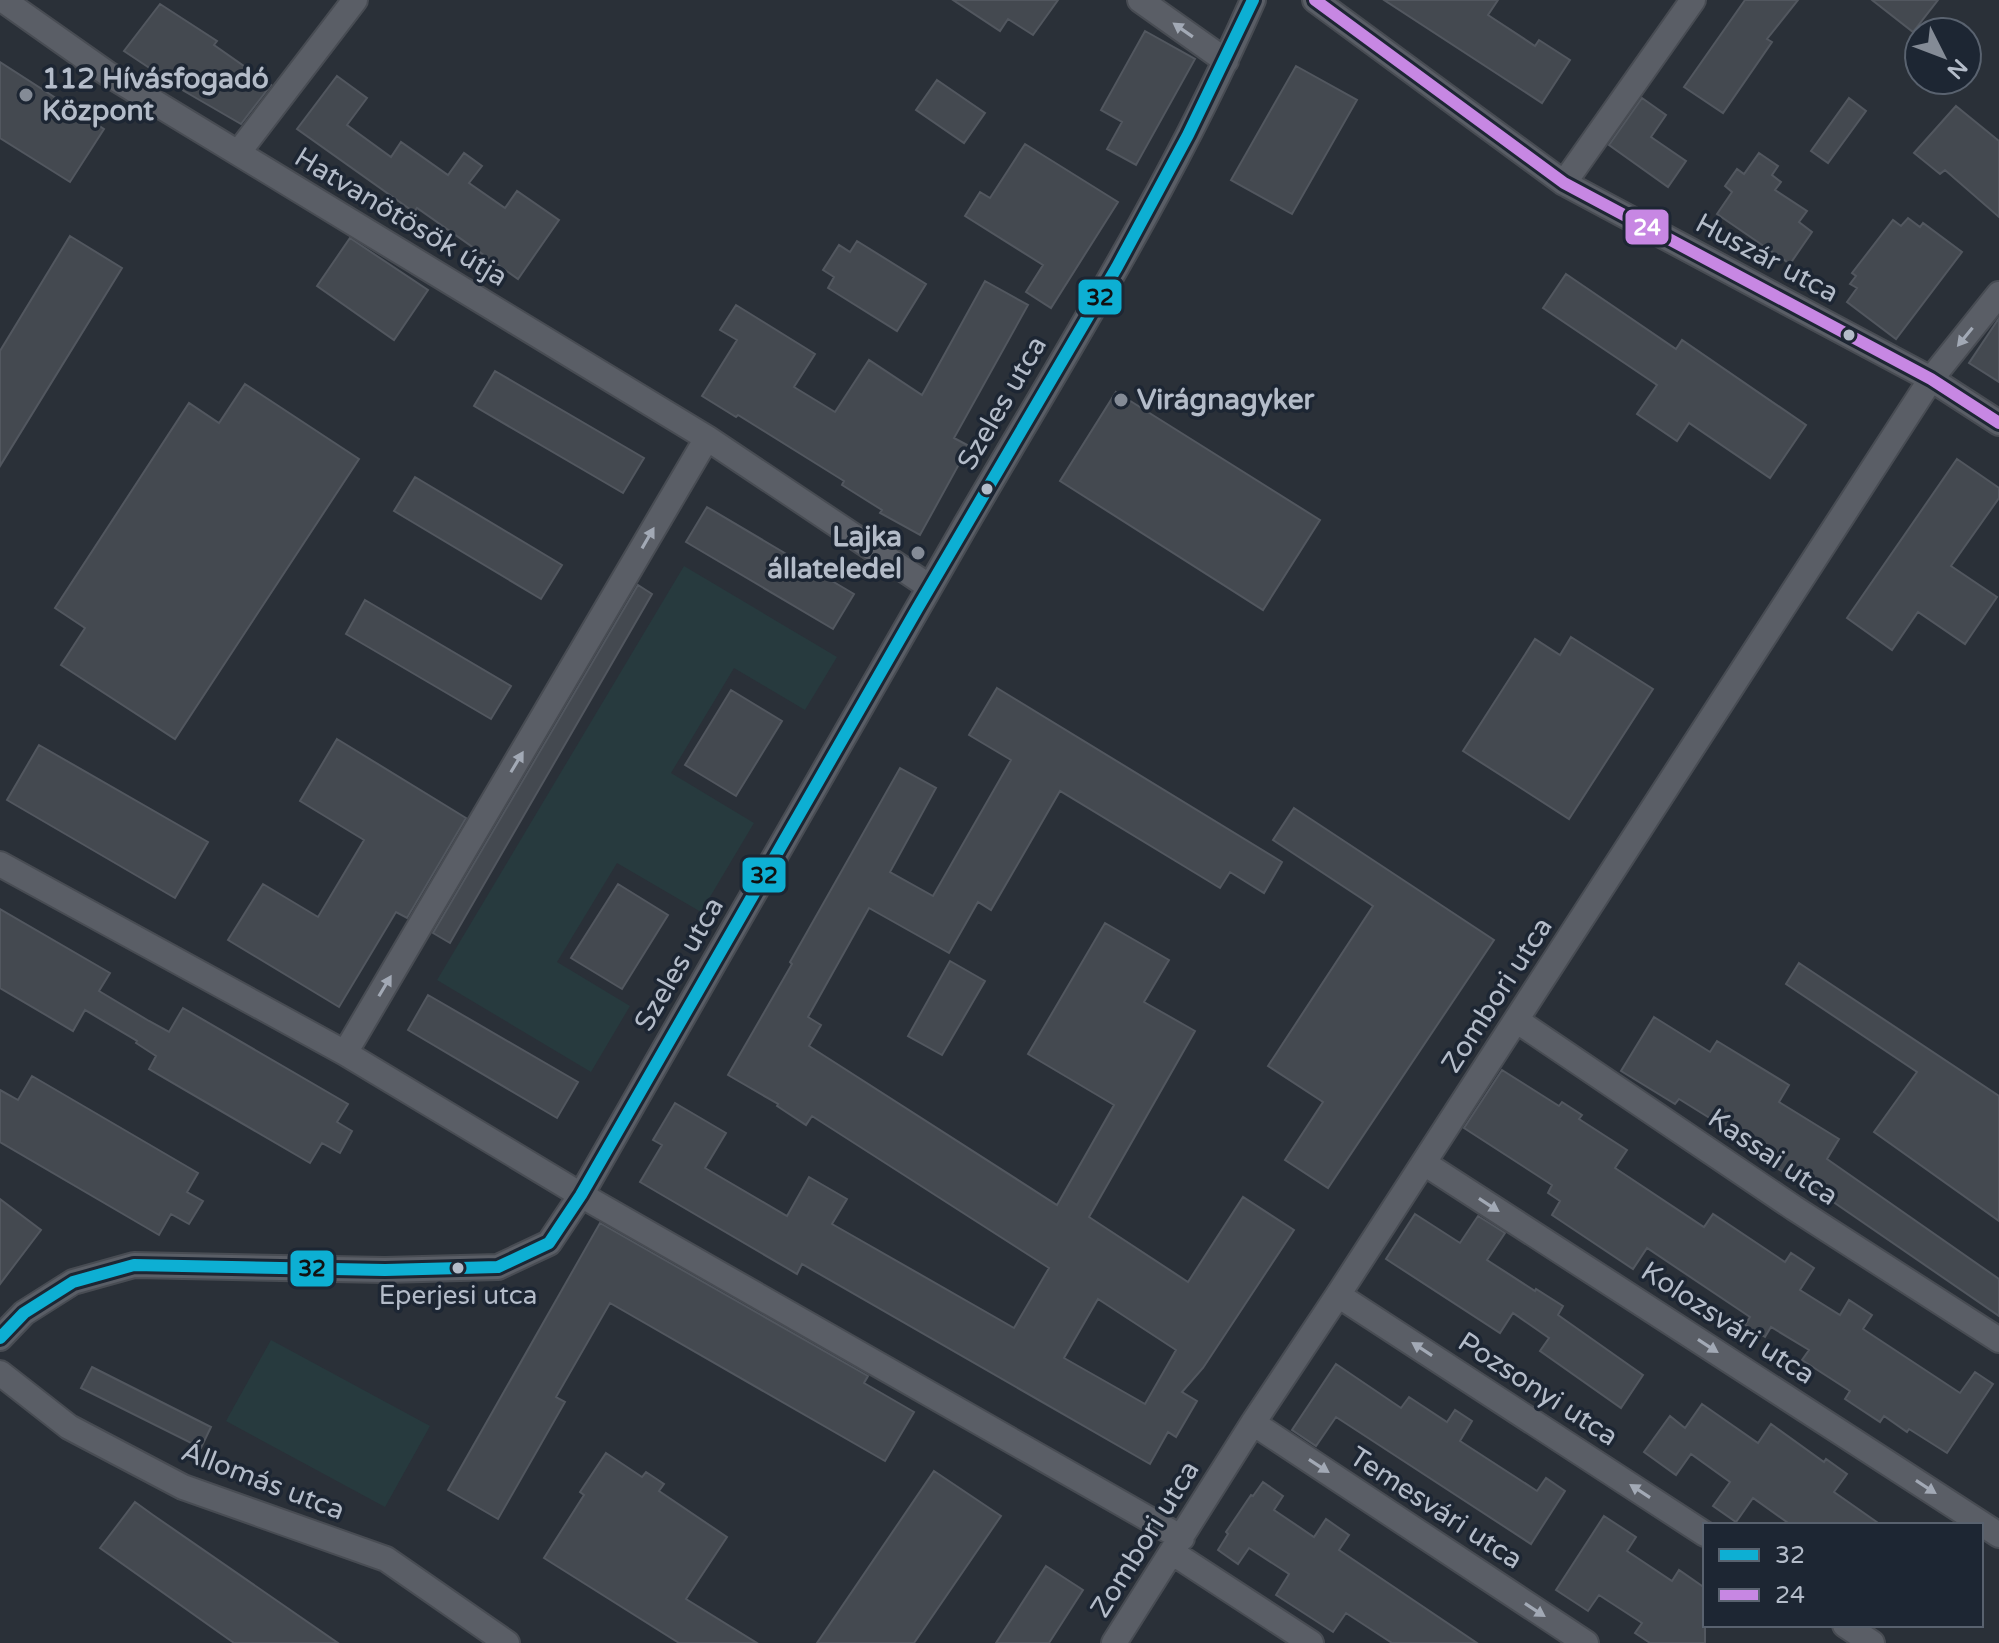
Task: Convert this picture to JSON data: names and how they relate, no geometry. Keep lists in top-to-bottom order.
{
  "streets": {
    "street": [
      "Hatvanötösök útja",
      "Huszár utca",
      "Szeles utca",
      "Zombori utca",
      "Kassai utca",
      "Kolozsvári utca",
      "Pozsonyi utca",
      "Állomás utca",
      "Temesvári utca"
    ]
  },
  "crossings": [
    ["Hatvanötösök útja", "Szeles utca"],
    ["Huszár utca", "Zombori utca"],
    ["Zombori utca", "Kassai utca"],
    ["Zombori utca", "Kolozsvári utca"],
    ["Zombori utca", "Pozsonyi utca"],
    ["Zombori utca", "Temesvári utca"]
  ],
  "one_way": ["Kolozsvári utca", "Pozsonyi utca"],
  "places": [
    "112 Hívásfogadó Központ",
    "Virágnagyker",
    "Lajka állateledel",
    "Eperjesi utca"
  ],
  "lines": ["transit line 32", "transit line 24"],
  "legend": ["32", "24"],
  "north": "bottom right"
}
